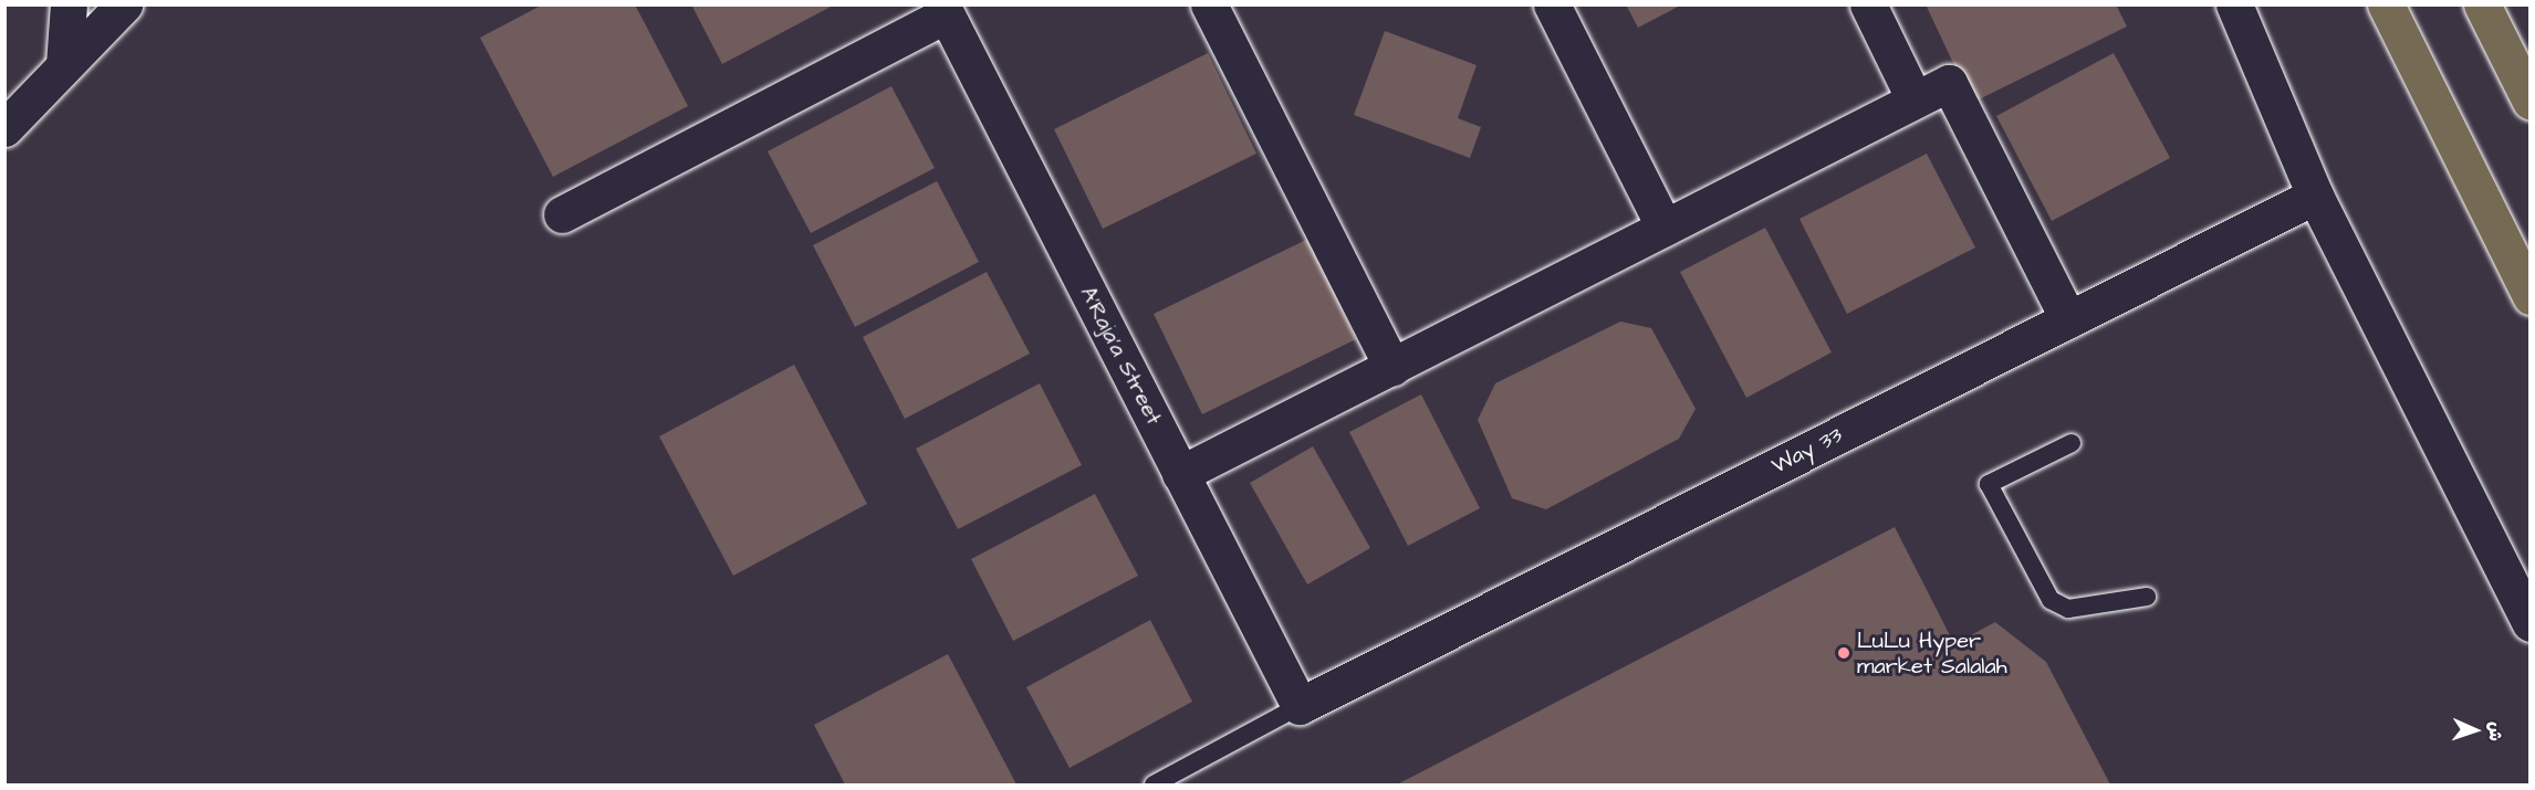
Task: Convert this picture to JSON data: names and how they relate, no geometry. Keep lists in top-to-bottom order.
{
  "streets": {
    "street": ["A'Raja'a Street", "Way 33"]
  },
  "crossings": [
    ["A'Raja'a Street", "Way 33"]
  ],
  "places": ["LuLu Hyper market Salalah"],
  "north": "right"
}
